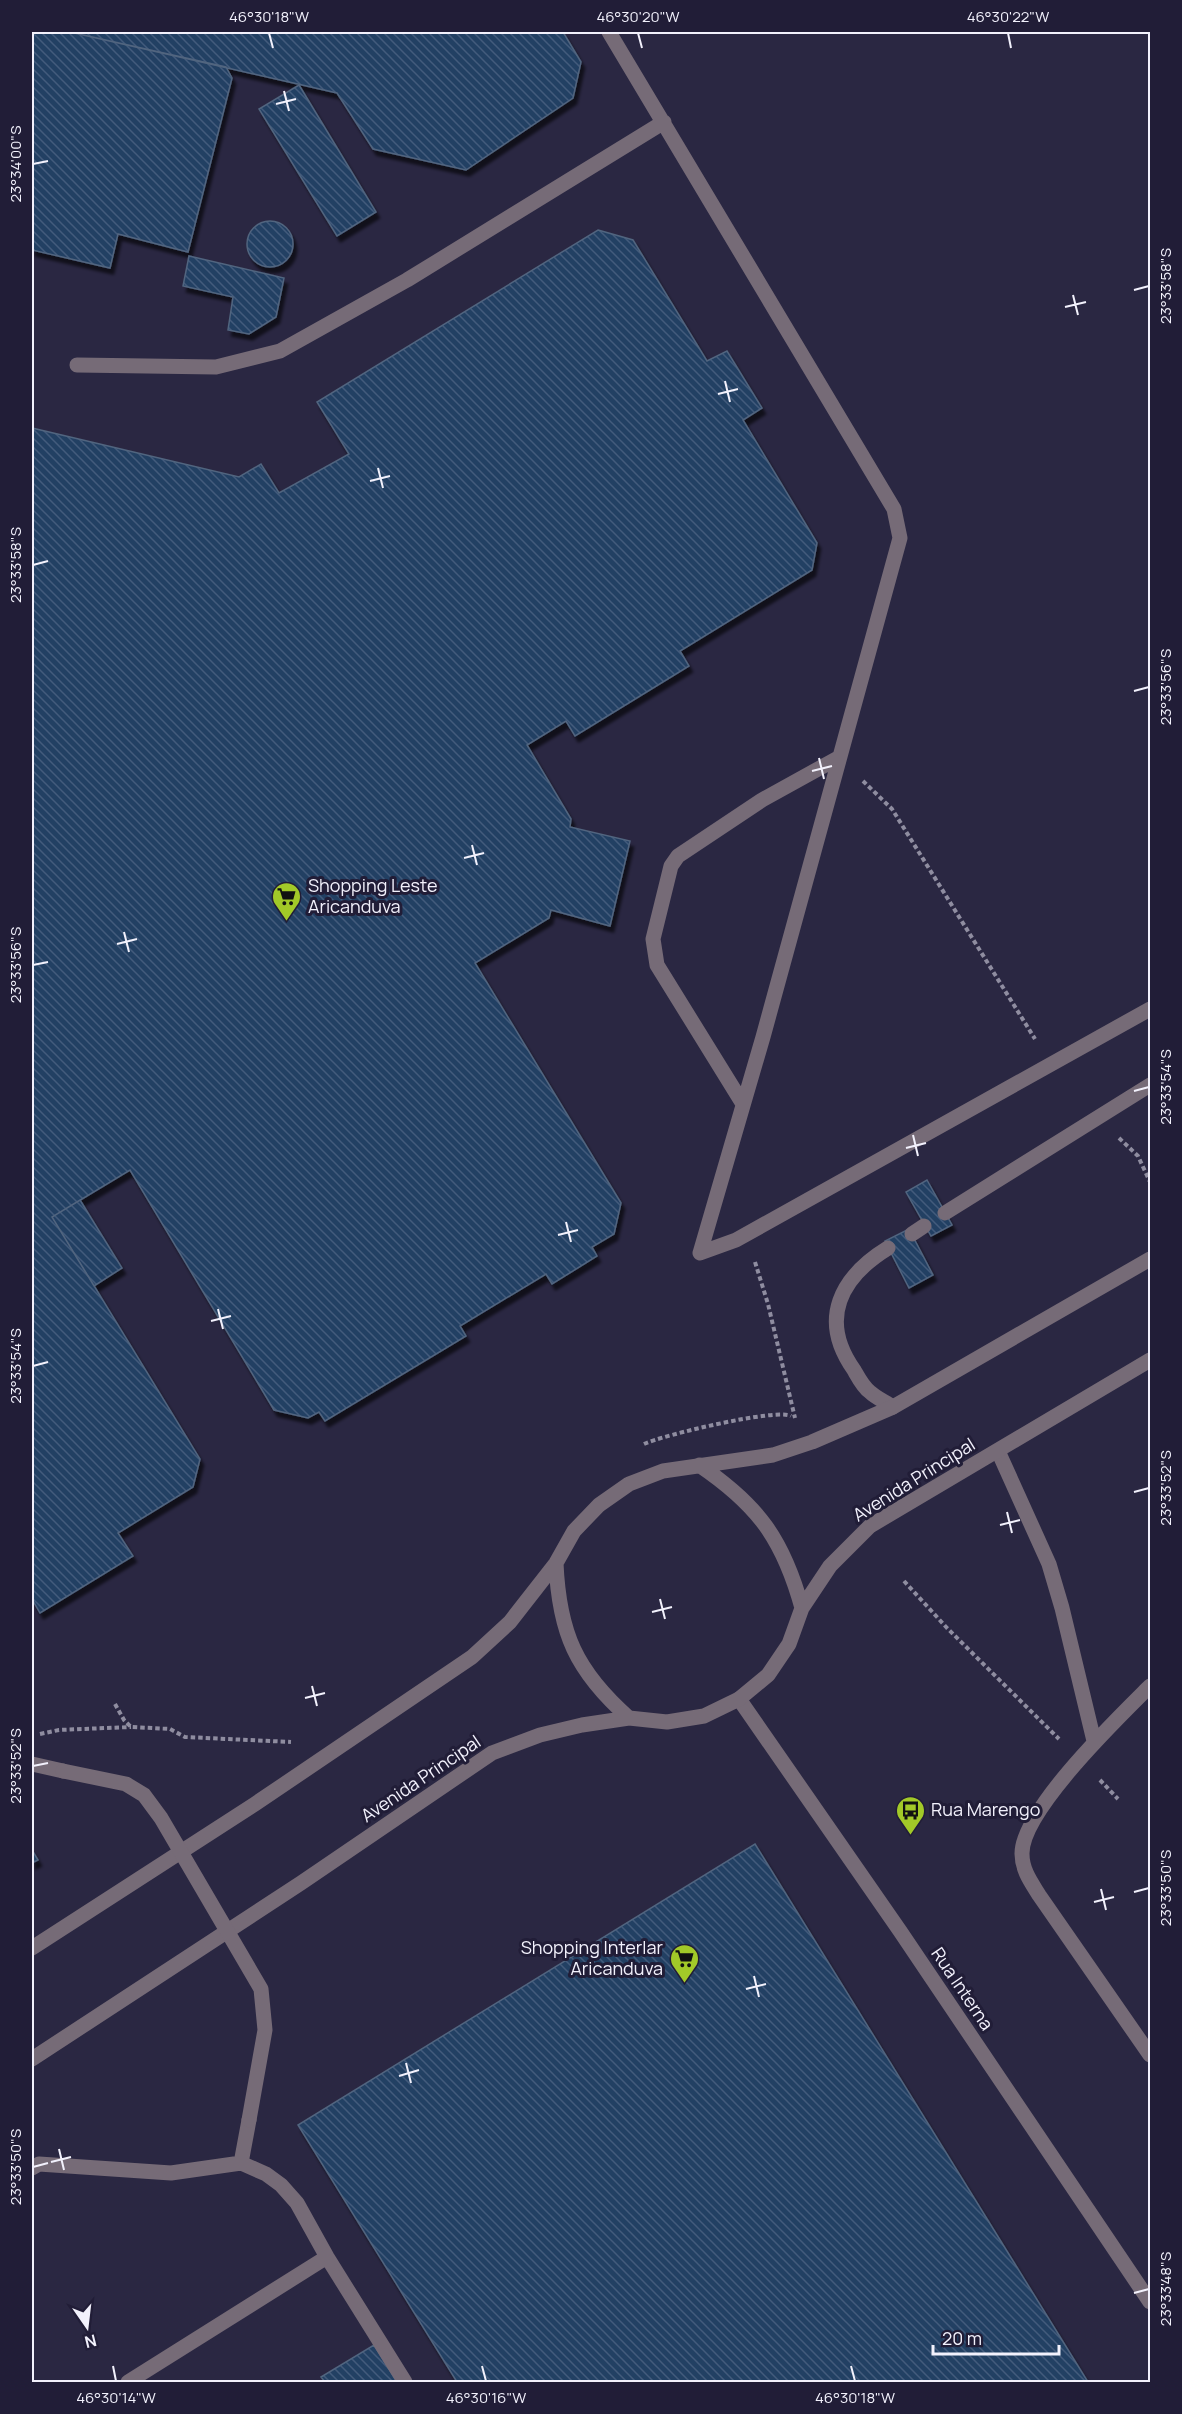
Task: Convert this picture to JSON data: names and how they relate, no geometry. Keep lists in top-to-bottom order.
{
  "streets": {
    "street": ["Avenida Principal", "Rua Interna"]
  },
  "crossings": [
    ["Avenida Principal", "Rua Interna"]
  ],
  "places": {
    "supermarket": ["Shopping Leste Aricanduva", "Shopping Interlar Aricanduva"],
    "bus stop": ["Rua Marengo"]
  },
  "scale_bar": "20 m",
  "north": "bottom",
  "coordinates": [
    "46°30'18\"W",
    "46°30'20\"W",
    "46°30'22\"W",
    "23°34'00\"S",
    "23°33'58\"S",
    "23°33'56\"S",
    "23°33'54\"S",
    "23°33'52\"S",
    "23°33'50\"S",
    "23°33'48\"S",
    "46°30'14\"W",
    "46°30'16\"W"
  ]
}
